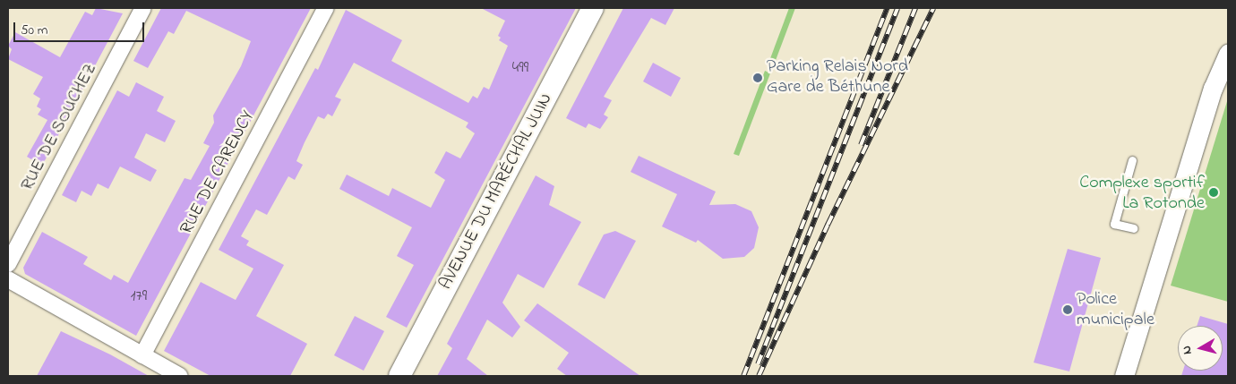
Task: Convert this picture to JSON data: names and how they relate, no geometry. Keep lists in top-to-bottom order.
{
  "streets": {
    "main road": ["AVENUE DU MARÉCHAL JUIN"],
    "street": ["RUE DE SOUCHEZ", "RUE DE CARENCY"]
  },
  "places": ["Parking Relais Nord Gare de Béthune", "Complexe sportif La Rotonde", "Police municipale"],
  "house_numbers": ["499", "179"],
  "scale_bar": "50 m",
  "north": "left"
}
